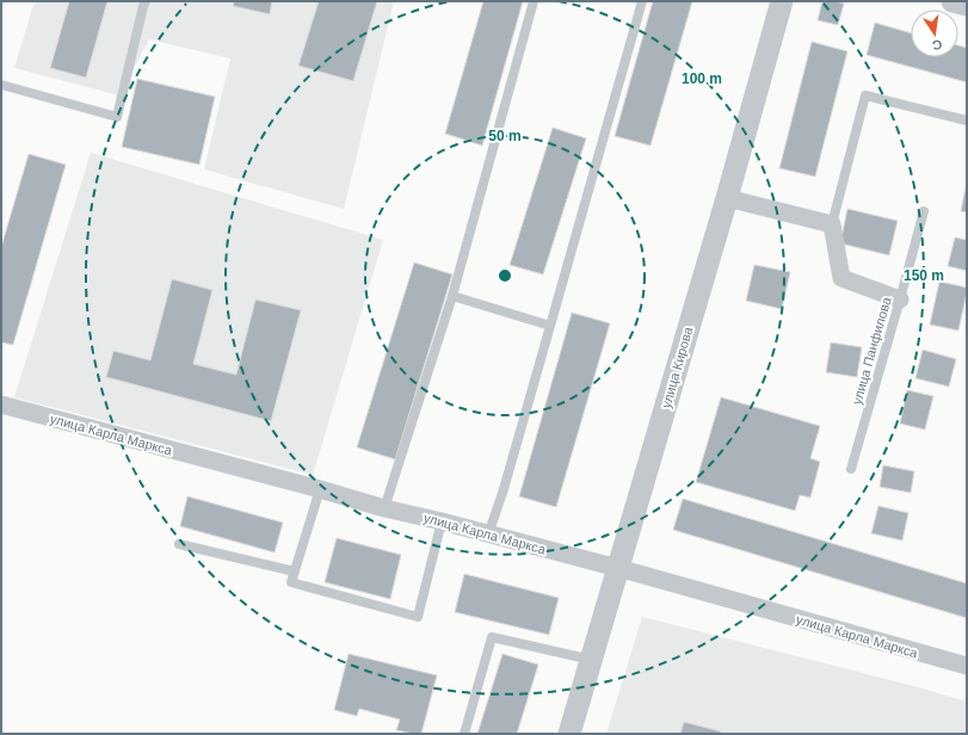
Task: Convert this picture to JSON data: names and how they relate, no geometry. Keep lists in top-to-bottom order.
{
  "streets": {
    "street": ["улица Кирова", "улица Карла Маркса"],
    "lane": ["улица Панфилова"]
  },
  "crossings": [
    ["улица Кирова", "улица Карла Маркса"]
  ],
  "north": "bottom",
  "rings": ["100 m", "50 m", "150 m"]
}
